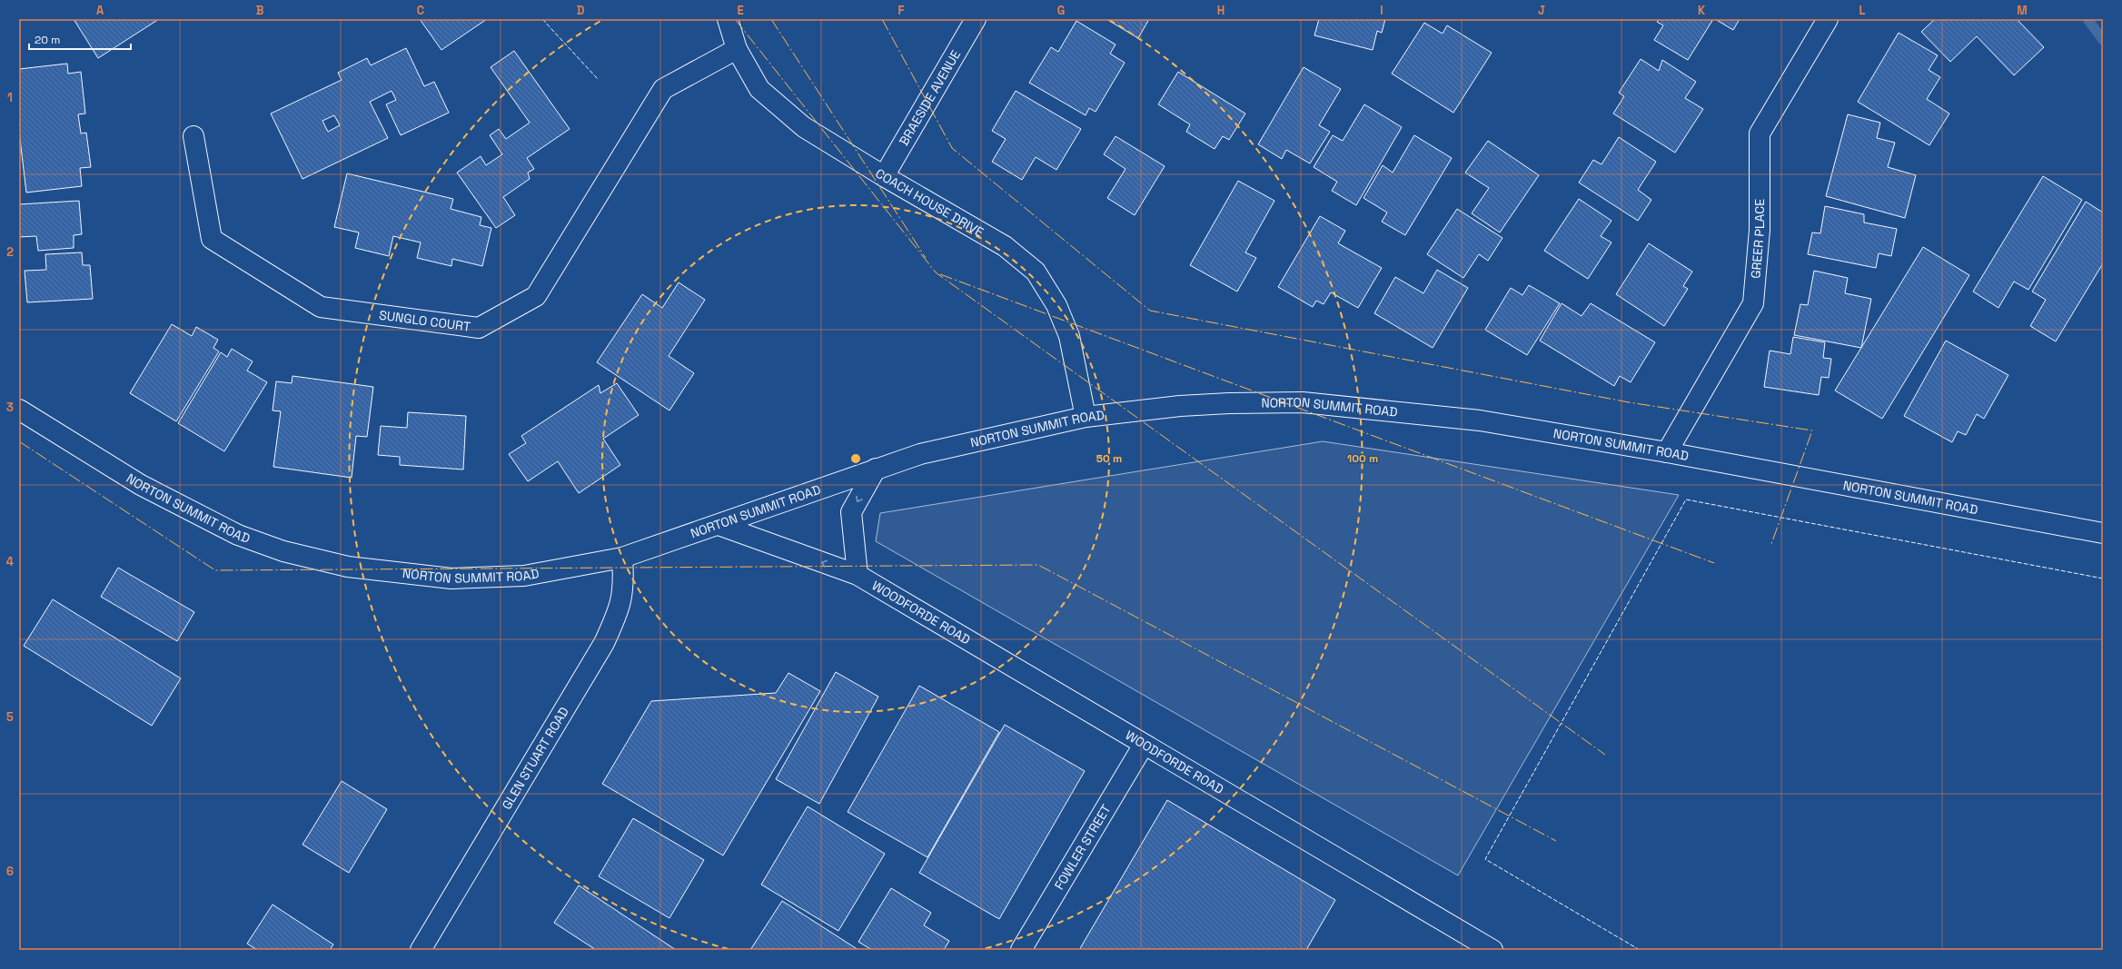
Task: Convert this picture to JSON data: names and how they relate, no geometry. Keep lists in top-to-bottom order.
{
  "streets": {
    "street": [
      "BRAESIDE AVENUE",
      "COACH HOUSE DRIVE",
      "GREER PLACE",
      "SUNGLO COURT",
      "NORTON SUMMIT ROAD",
      "WOODFORDE ROAD",
      "GLEN STUART ROAD",
      "FOWLER STREET"
    ]
  },
  "crossings": [
    ["BRAESIDE AVENUE", "COACH HOUSE DRIVE"],
    ["COACH HOUSE DRIVE", "SUNGLO COURT"],
    ["COACH HOUSE DRIVE", "NORTON SUMMIT ROAD"],
    ["GREER PLACE", "NORTON SUMMIT ROAD"],
    ["NORTON SUMMIT ROAD", "WOODFORDE ROAD"],
    ["NORTON SUMMIT ROAD", "GLEN STUART ROAD"],
    ["WOODFORDE ROAD", "FOWLER STREET"]
  ],
  "scale_bar": "20 m",
  "grid": {
    "columns": [
      "A",
      "B",
      "C",
      "D",
      "E",
      "F",
      "G",
      "H",
      "I",
      "J",
      "K",
      "L",
      "M"
    ],
    "rows": [
      "1",
      "2",
      "3",
      "4",
      "5",
      "6"
    ]
  },
  "rings": ["50 m", "100 m"]
}
